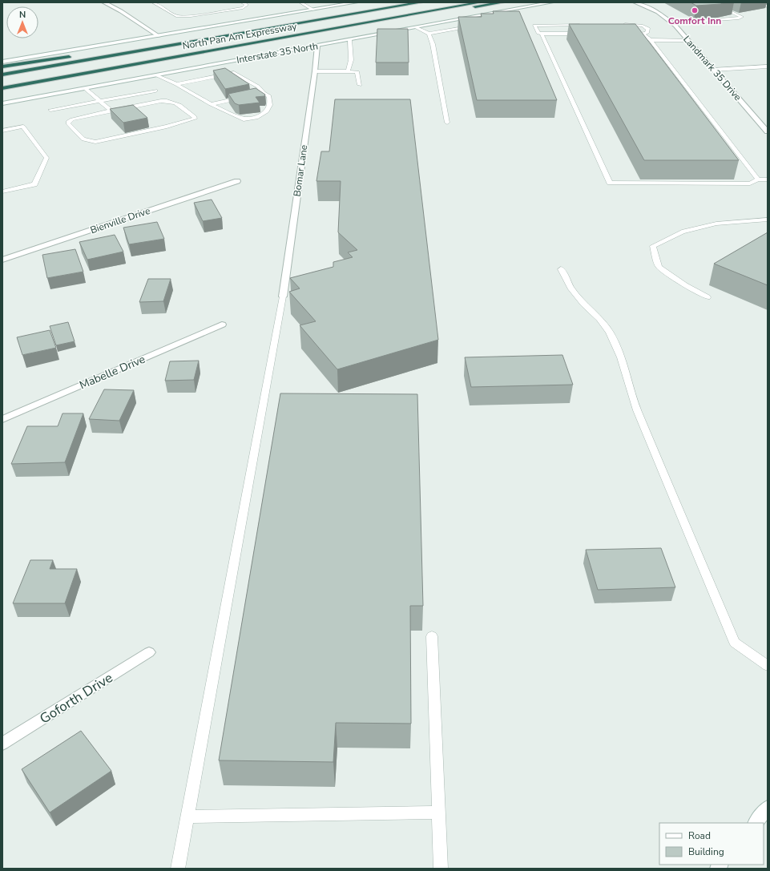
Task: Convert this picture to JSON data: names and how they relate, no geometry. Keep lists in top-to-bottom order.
{
  "streets": {
    "highway": ["North Pan Am Expressway"],
    "street": [
      "Interstate 35 North",
      "Landmark 35 Drive",
      "Bomar Lane",
      "Bienville Drive",
      "Mabelle Drive",
      "Goforth Drive"
    ]
  },
  "crossings": [
    ["Interstate 35 North", "Bomar Lane"]
  ],
  "places": ["Comfort Inn"],
  "legend": ["Road", "Building"],
  "north": "top"
}
